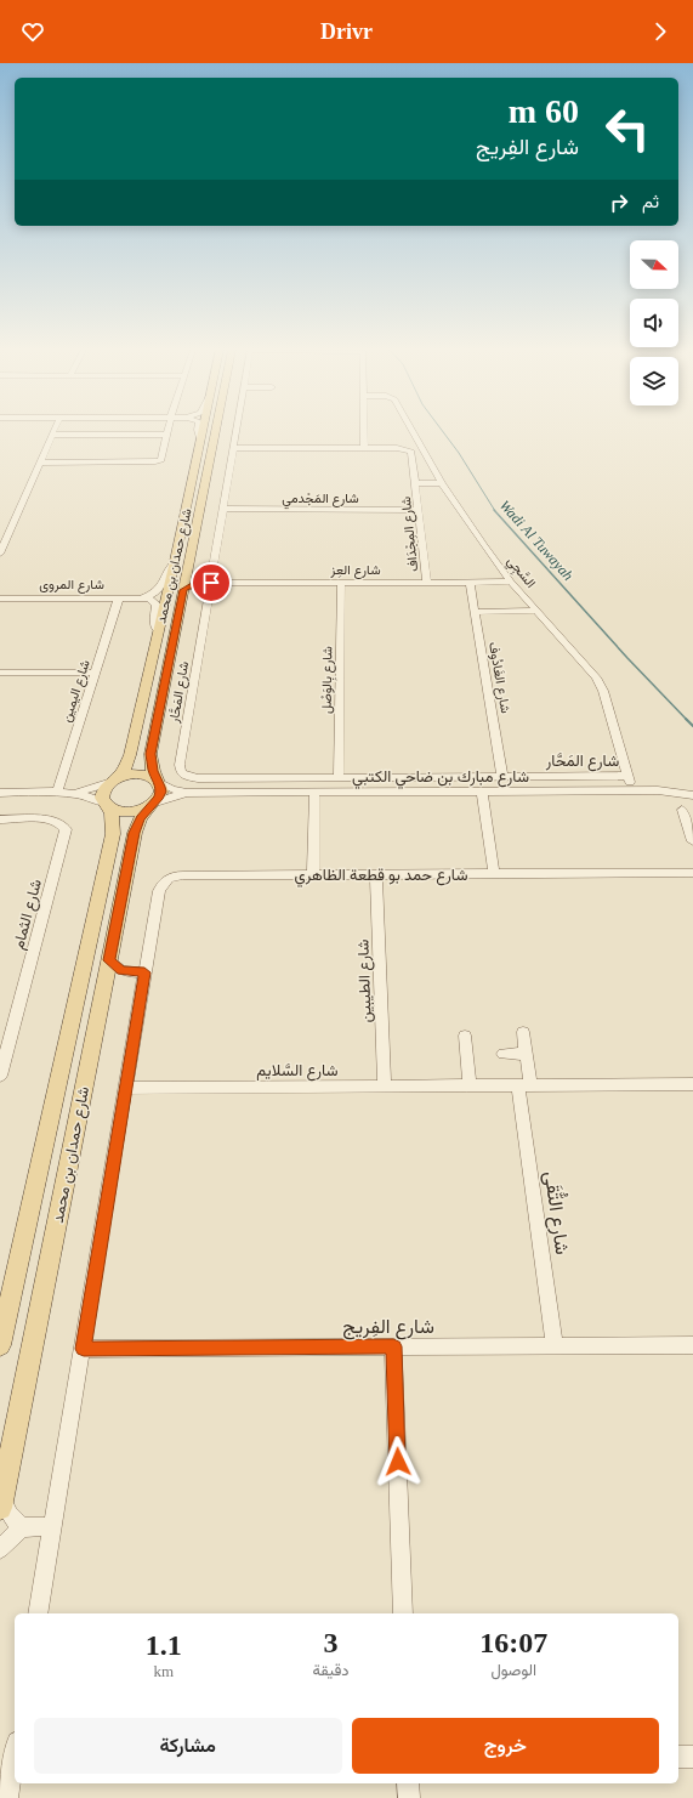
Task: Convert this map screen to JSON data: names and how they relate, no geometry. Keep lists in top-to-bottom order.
{
  "streets": {
    "main road": ["شارع حمدان بن محمد"],
    "street": [
      "شارع المَجْدمي",
      "شارع المِجْدَاف",
      "شارع العِز",
      "السَّجِي",
      "شارع المروى",
      "شارع الغَادُوف",
      "شارع بِالوَصْل",
      "شارع اليمين",
      "شارع المَحَّار",
      "شارع مبارك بن ضاحي الكتبي",
      "شارع حمد بو قطعة الظاهري",
      "شارع الثمام",
      "شارع الطيبين",
      "شارع السَّلايم",
      "شارع التُّقَى",
      "شارع الفِريج"
    ]
  },
  "crossings": [
    ["شارع المَجْدمي", "شارع المِجْدَاف"],
    ["شارع المَجْدمي", "شارع المَحَّار"],
    ["شارع المِجْدَاف", "شارع العِز"],
    ["شارع المِجْدَاف", "السَّجِي"],
    ["شارع المِجْدَاف", "شارع المَحَّار"],
    ["شارع حمدان بن محمد", "شارع العِز"],
    ["شارع حمدان بن محمد", "شارع مبارك بن ضاحي الكتبي"],
    ["شارع العِز", "السَّجِي"],
    ["شارع العِز", "شارع الغَادُوف"],
    ["شارع العِز", "شارع بِالوَصْل"],
    ["شارع العِز", "شارع المَحَّار"],
    ["السَّجِي", "شارع المَحَّار"],
    ["السَّجِي", "شارع مبارك بن ضاحي الكتبي"],
    ["شارع المروى", "شارع اليمين"],
    ["شارع الغَادُوف", "شارع المَحَّار"],
    ["شارع بِالوَصْل", "شارع المَحَّار"],
    ["شارع حمد بو قطعة الظاهري", "شارع الطيبين"],
    ["شارع حمد بو قطعة الظاهري", "شارع السَّلايم"],
    ["شارع حمد بو قطعة الظاهري", "شارع الفِريج"],
    ["شارع الطيبين", "شارع السَّلايم"],
    ["شارع السَّلايم", "شارع التُّقَى"],
    ["شارع التُّقَى", "شارع الفِريج"]
  ],
  "water": ["Wadi Al Tuwayah"],
  "north": "right",
  "page": {
    "header": "Drivr",
    "turn": ["60 m", "شارع الفِريج"],
    "then": "ثم",
    "eta": [
      "16:07",
      "الوصول",
      "3",
      "دقيقة",
      "1.1",
      "km"
    ],
    "buttons": ["خروج", "مشاركة"]
  }
}
